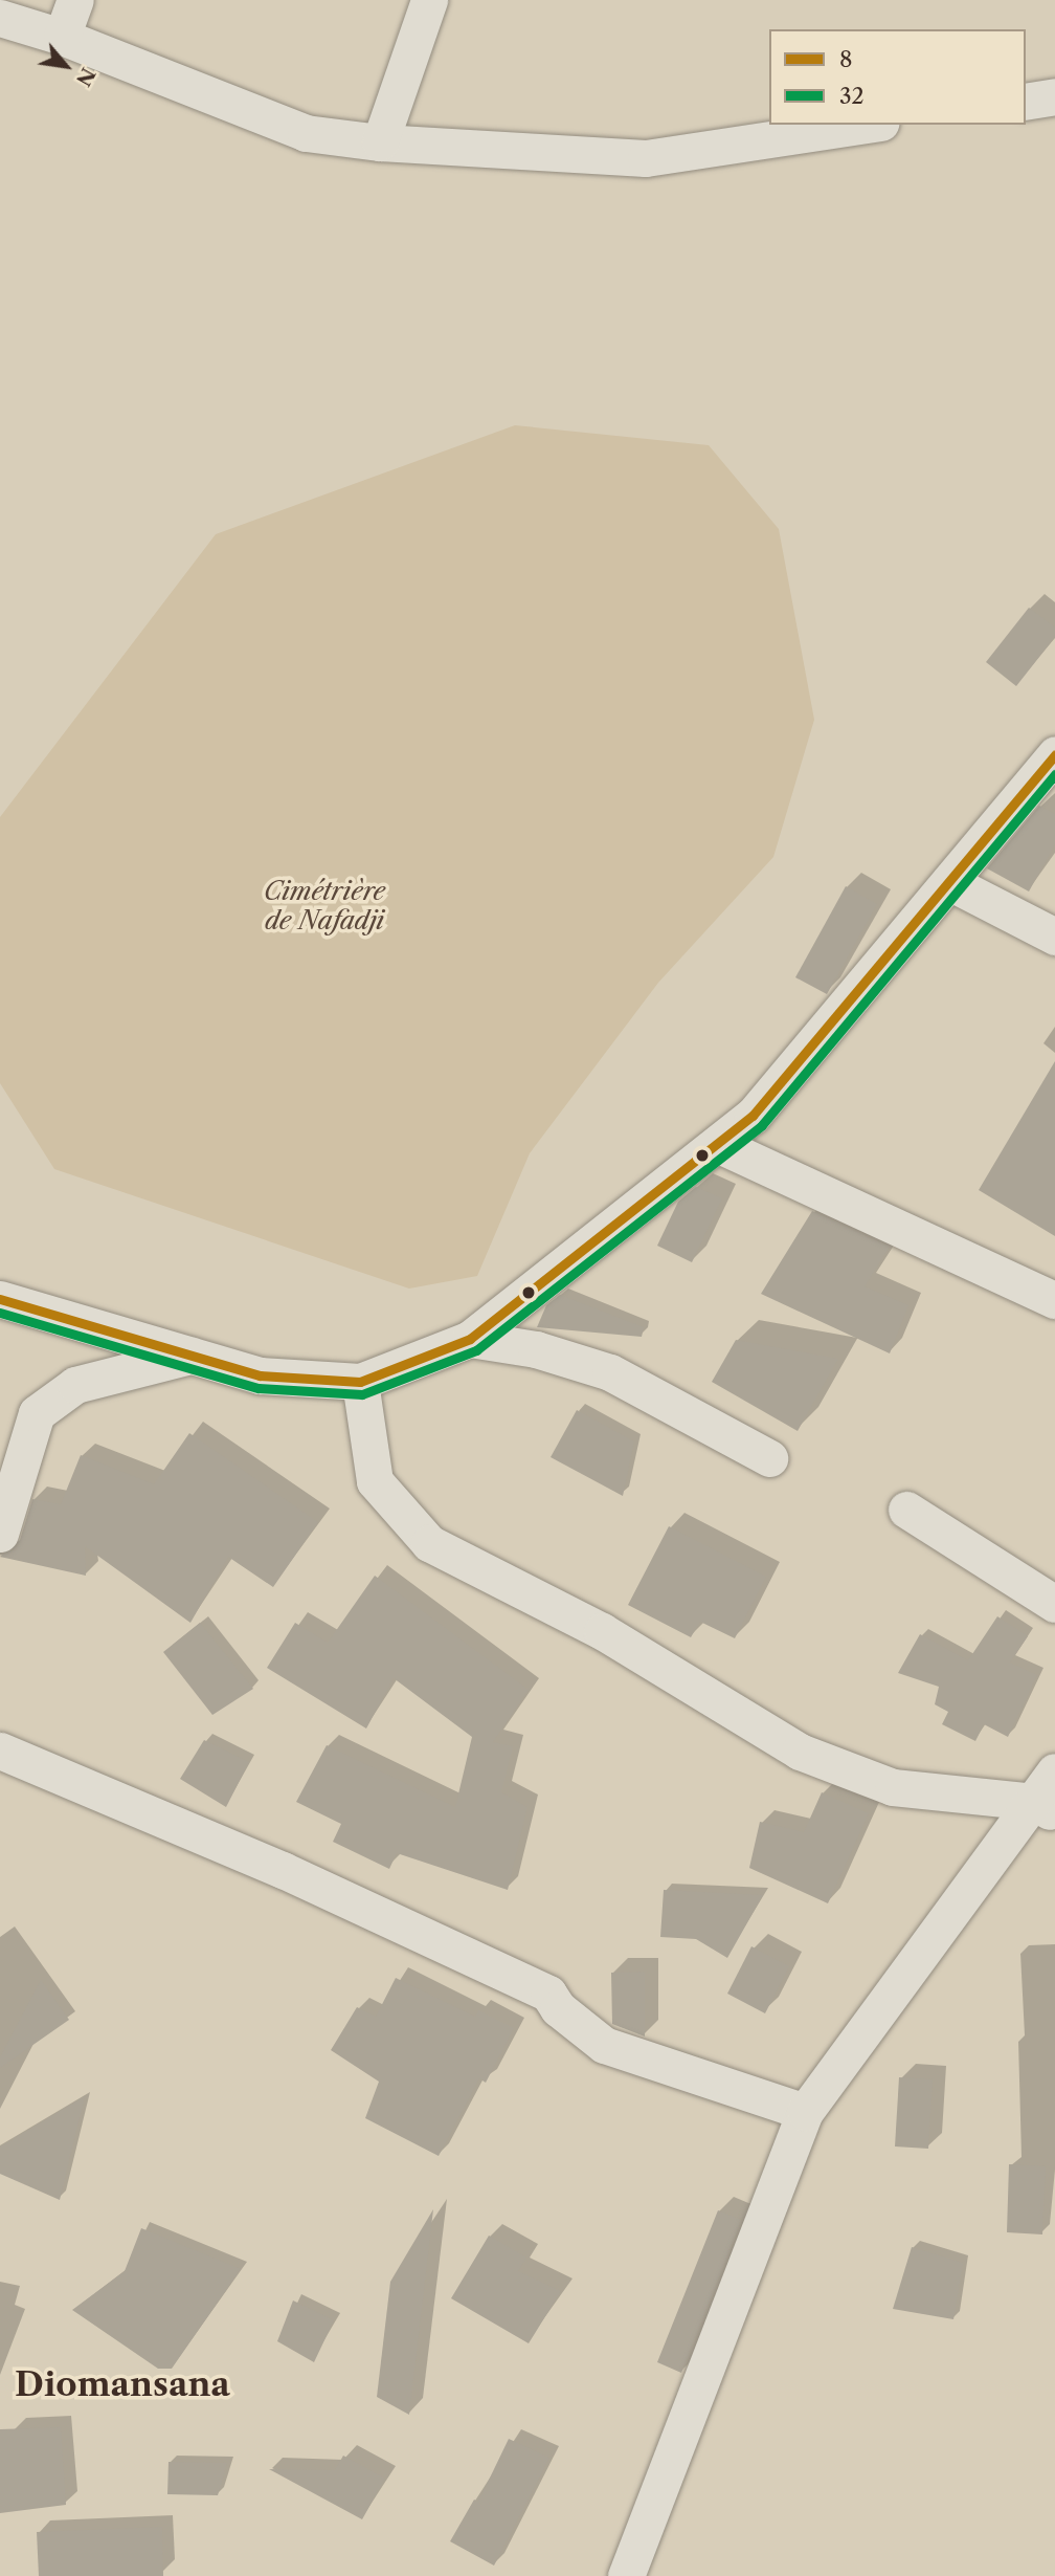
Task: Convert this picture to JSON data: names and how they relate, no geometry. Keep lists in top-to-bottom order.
{
  "districts": ["Diomansana"],
  "parks": ["Cimétrière de Nafadji"],
  "lines": ["transit line 8", "transit line 32"],
  "legend": ["8", "32"],
  "north": "bottom right"
}
